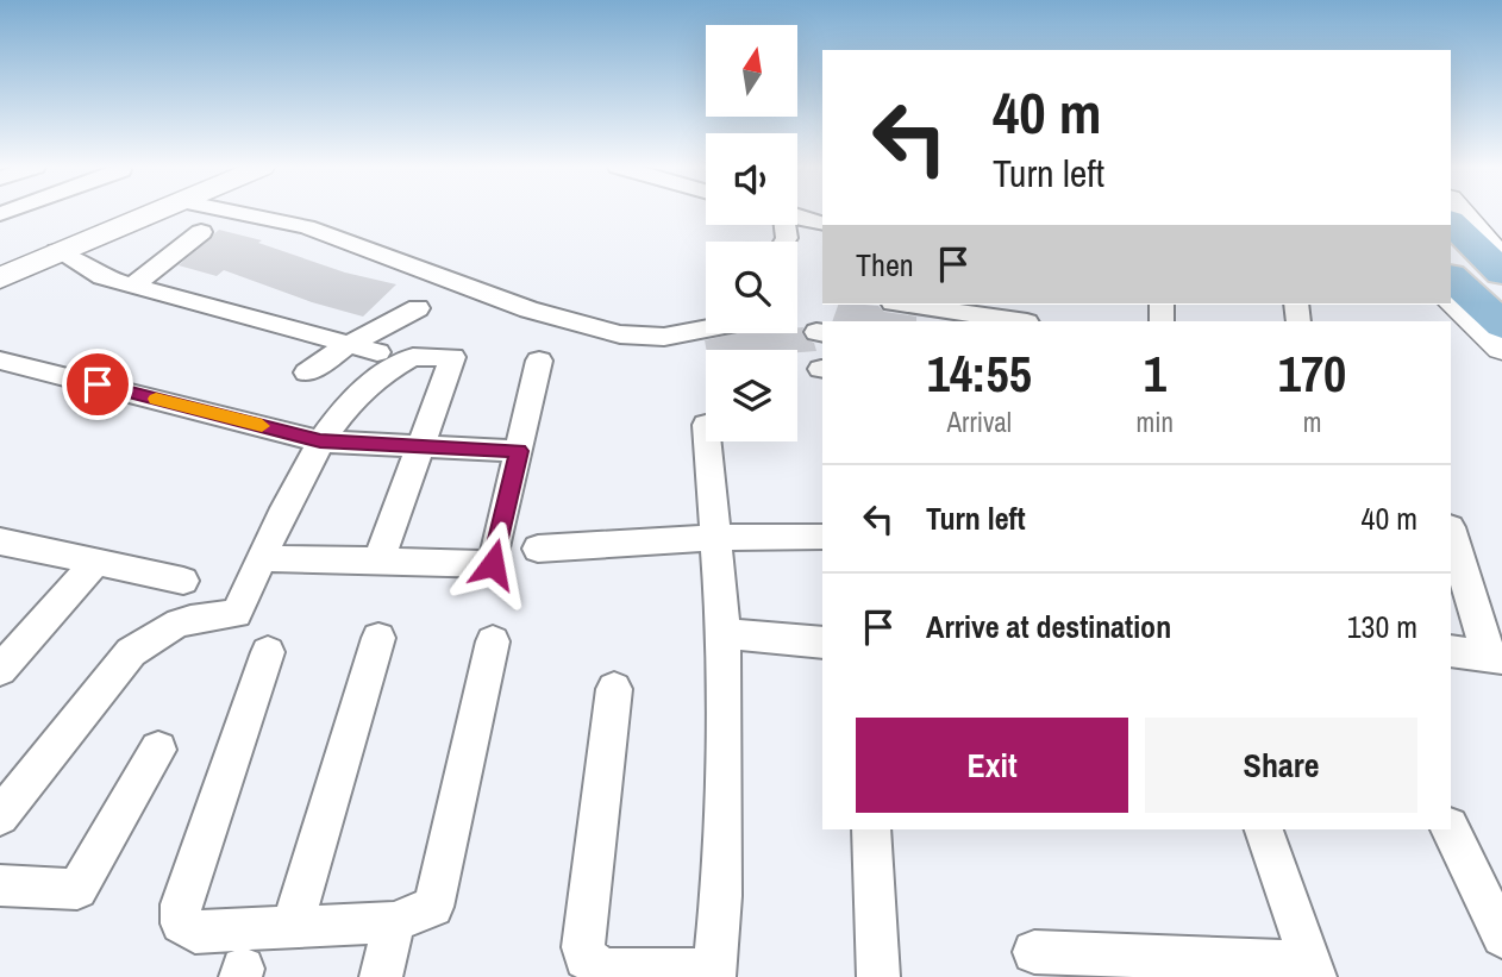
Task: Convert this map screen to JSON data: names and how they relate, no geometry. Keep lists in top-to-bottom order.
{
  "north": "top",
  "page": {
    "turn": ["40 m", "Turn left"],
    "then": "Then",
    "eta": [
      "14:55",
      "Arrival",
      "1",
      "min",
      "170",
      "m"
    ],
    "list": [
      {
        "name": "Turn left",
        "value": "40 m"
      },
      {
        "name": "Arrive at destination",
        "value": "130 m"
      }
    ],
    "buttons": ["Exit", "Share"]
  }
}
